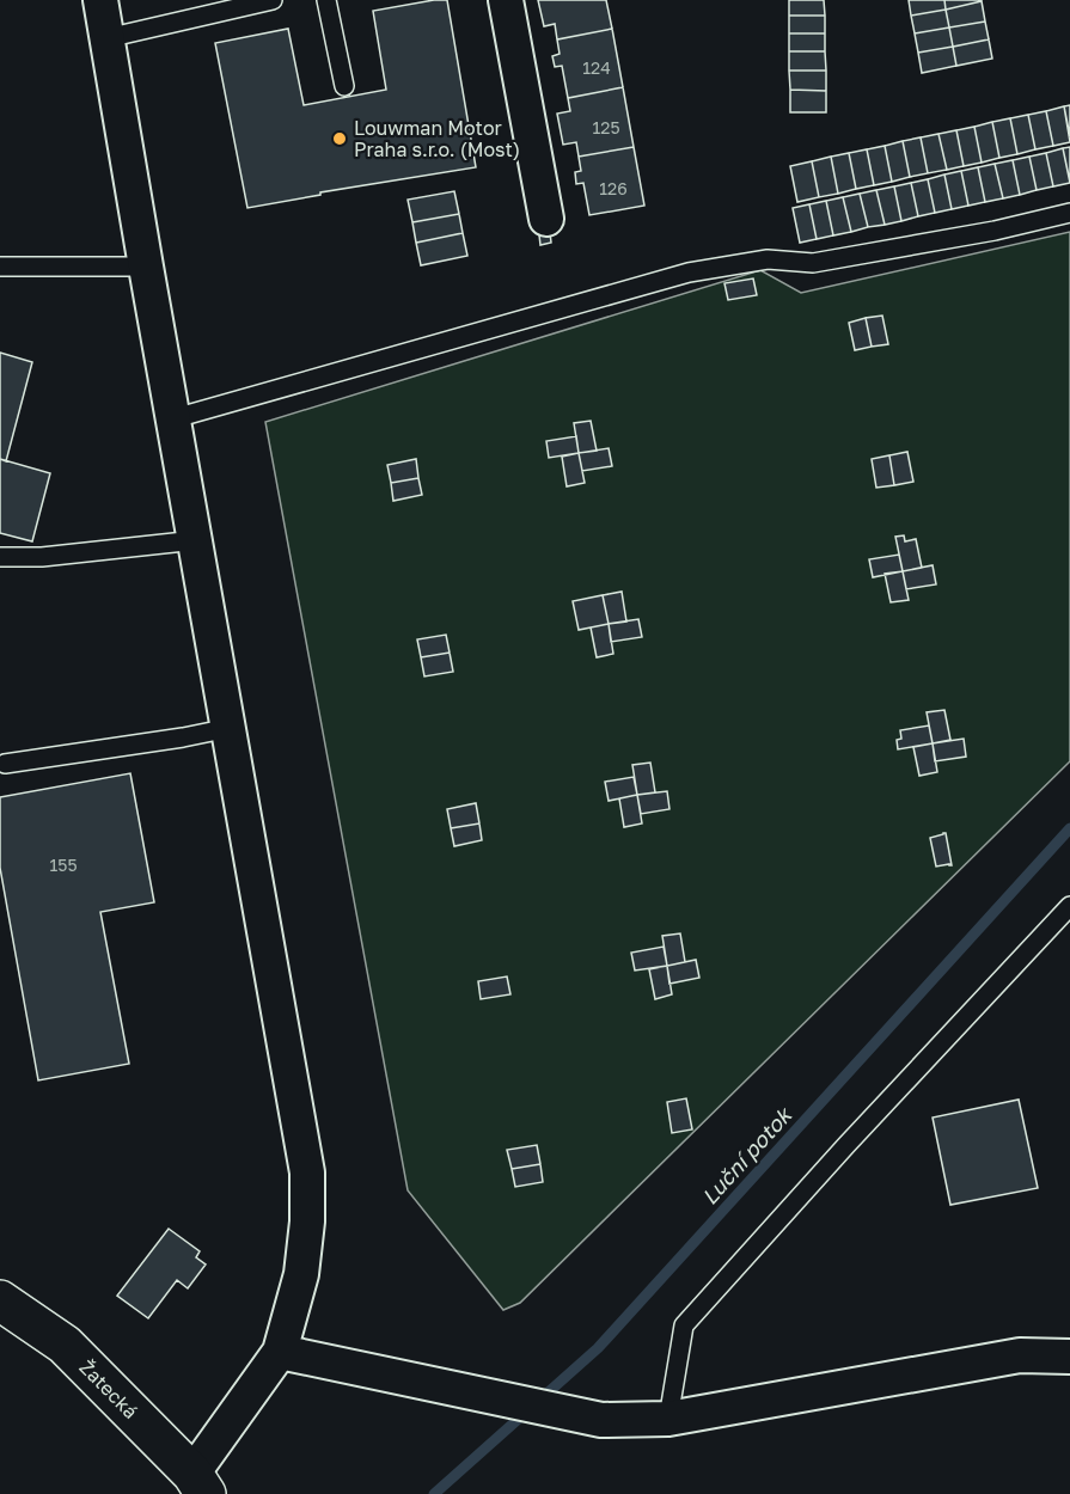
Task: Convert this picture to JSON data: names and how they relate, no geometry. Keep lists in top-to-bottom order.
{
  "streets": {
    "street": ["Žatecká"]
  },
  "water": ["Luční potok"],
  "places": ["Louwman Motor Praha s.r.o. (Most)"],
  "house_numbers": [
    "124",
    "125",
    "126",
    "155"
  ]
}
